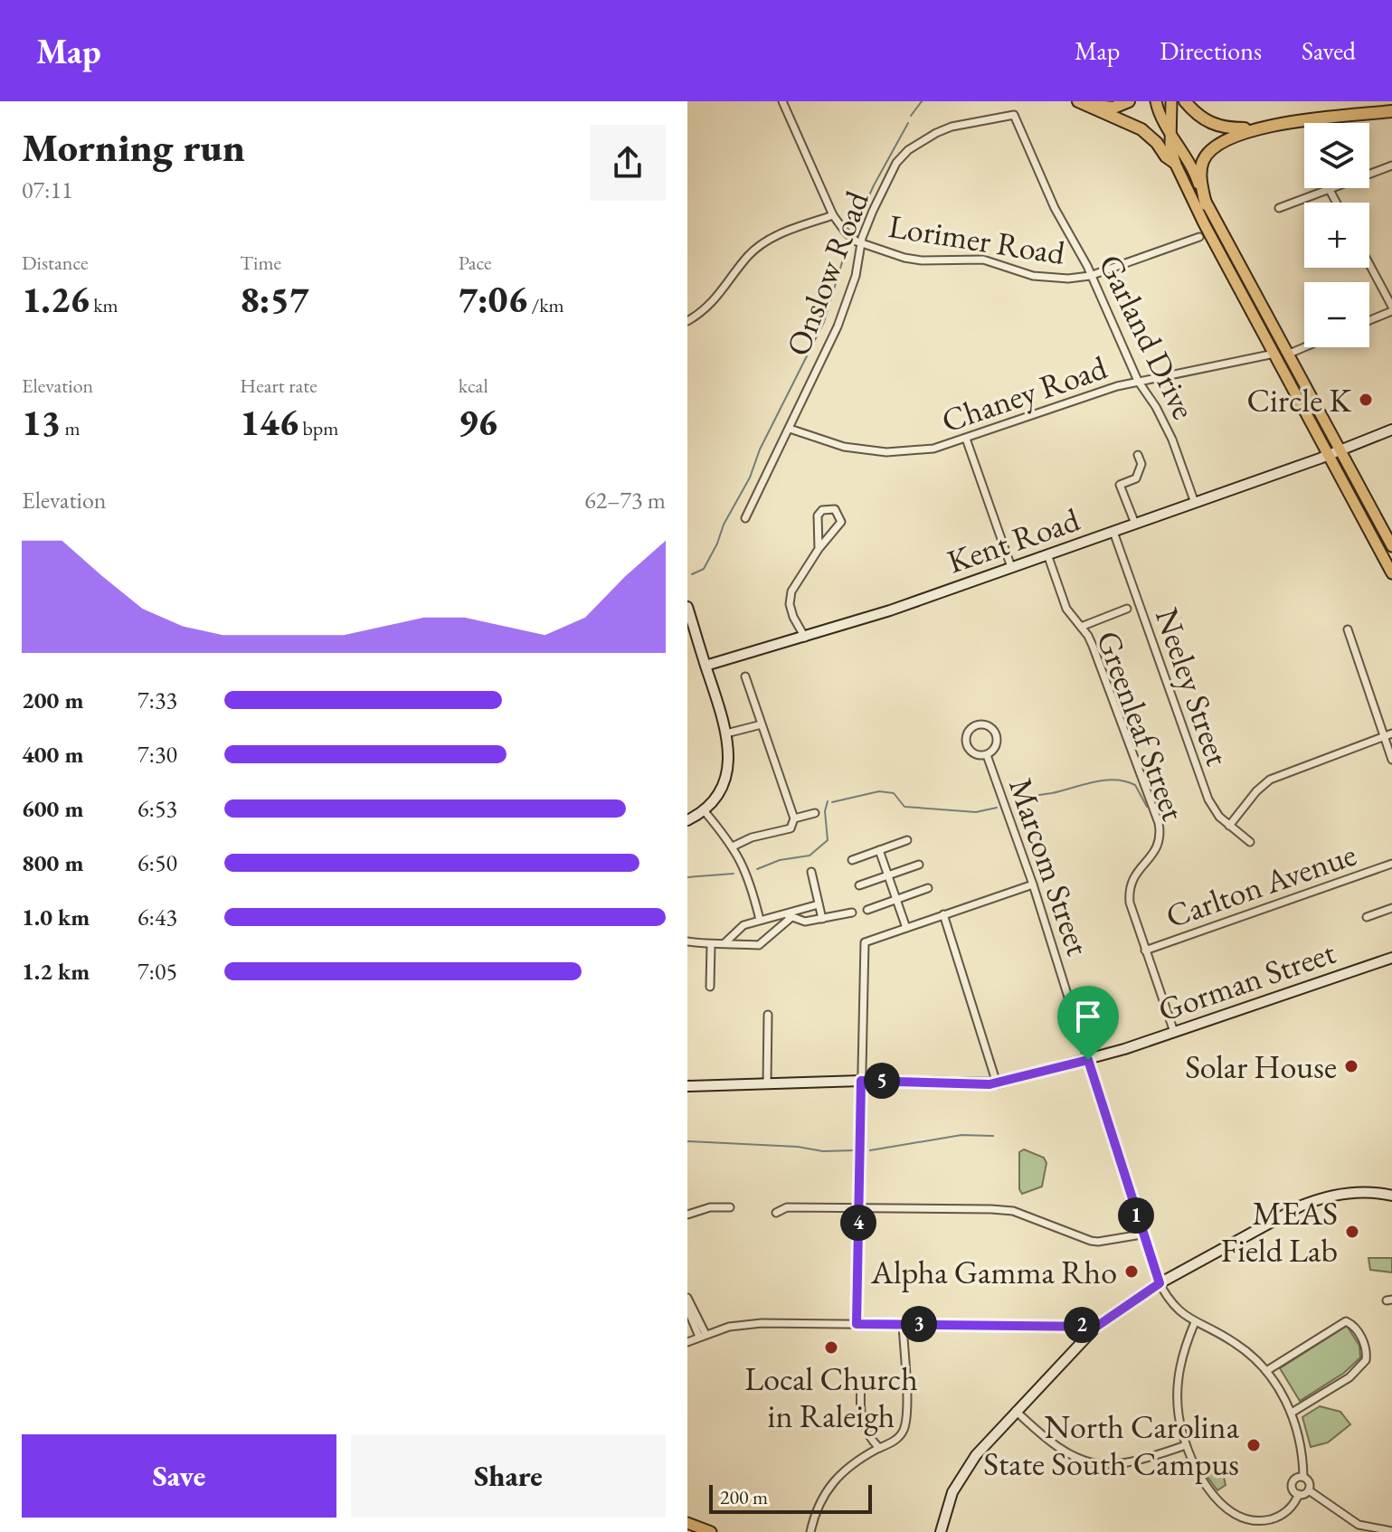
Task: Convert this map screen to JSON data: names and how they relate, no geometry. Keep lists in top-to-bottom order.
{
  "streets": {
    "street": [
      "Lorimer Road",
      "Onslow Road",
      "Garland Drive",
      "Chaney Road",
      "Kent Road",
      "Neeley Street",
      "Greenleaf Street",
      "Marcom Street",
      "Carlton Avenue",
      "Gorman Street"
    ]
  },
  "crossings": [
    ["Lorimer Road", "Onslow Road"],
    ["Lorimer Road", "Garland Drive"],
    ["Onslow Road", "Garland Drive"],
    ["Onslow Road", "Chaney Road"],
    ["Garland Drive", "Chaney Road"],
    ["Garland Drive", "Kent Road"],
    ["Kent Road", "Neeley Street"],
    ["Kent Road", "Greenleaf Street"],
    ["Greenleaf Street", "Carlton Avenue"],
    ["Greenleaf Street", "Gorman Street"],
    ["Marcom Street", "Gorman Street"]
  ],
  "places": [
    "Circle K",
    "Solar House",
    "MEAS Field Lab",
    "Alpha Gamma Rho",
    "Local Church in Raleigh",
    "North Carolina State South Campus"
  ],
  "scale_bar": "200 m",
  "page": {
    "header": "Map",
    "nav": ["Map", "Directions", "Saved"],
    "heading": ["Morning run", "07:11"],
    "map_buttons": ["+", "−"],
    "stats": [
      ["Distance", "1.26 km"],
      ["Time", "8:57"],
      ["Pace", "7:06 /km"],
      ["Elevation", "13 m"],
      ["Heart rate", "146 bpm"],
      ["kcal", "96"]
    ],
    "chart": ["Elevation", "62–73 m"],
    "list": [
      {
        "name": "200 m",
        "note": "7:33"
      },
      {
        "name": "400 m",
        "note": "7:30"
      },
      {
        "name": "600 m",
        "note": "6:53"
      },
      {
        "name": "800 m",
        "note": "6:50"
      },
      {
        "name": "1.0 km",
        "note": "6:43"
      },
      {
        "name": "1.2 km",
        "note": "7:05"
      }
    ],
    "pins": [
      "5",
      "1",
      "4",
      "3",
      "2"
    ],
    "buttons": ["Save", "Share"],
    "scale": "200 m"
  }
}
